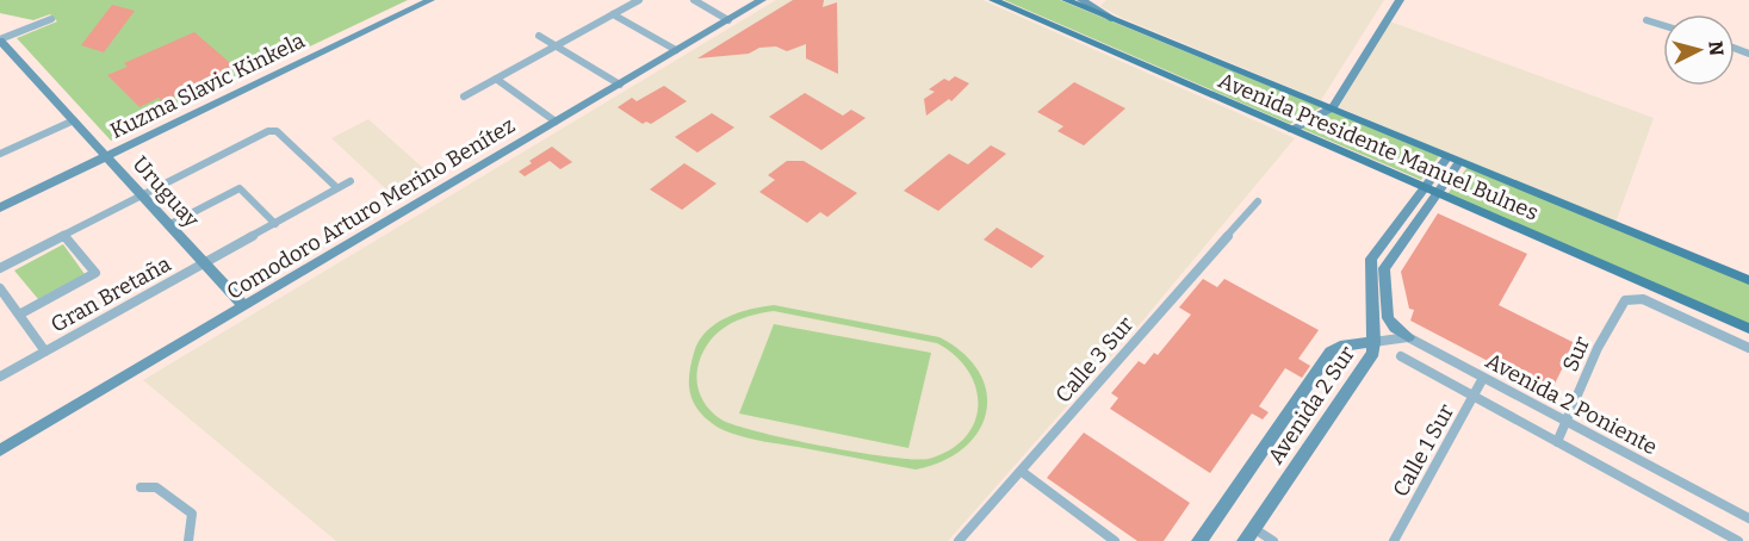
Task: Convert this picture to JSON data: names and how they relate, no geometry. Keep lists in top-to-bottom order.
{
  "streets": {
    "main road": ["Avenida Presidente Manuel Bulnes"],
    "street": [
      "Kuzma Slavic Kinkela",
      "Uruguay",
      "Comodoro Arturo Merino Benítez",
      "Gran Bretaña",
      "Sur",
      "Calle 3 Sur",
      "Avenida 2 Poniente",
      "Avenida 2 Sur",
      "Calle 1 Sur"
    ]
  },
  "crossings": [
    ["Kuzma Slavic Kinkela", "Uruguay"],
    ["Uruguay", "Comodoro Arturo Merino Benítez"],
    ["Uruguay", "Gran Bretaña"],
    ["Sur", "Avenida 2 Poniente"],
    ["Avenida 2 Poniente", "Calle 1 Sur"]
  ],
  "north": "right"
}
